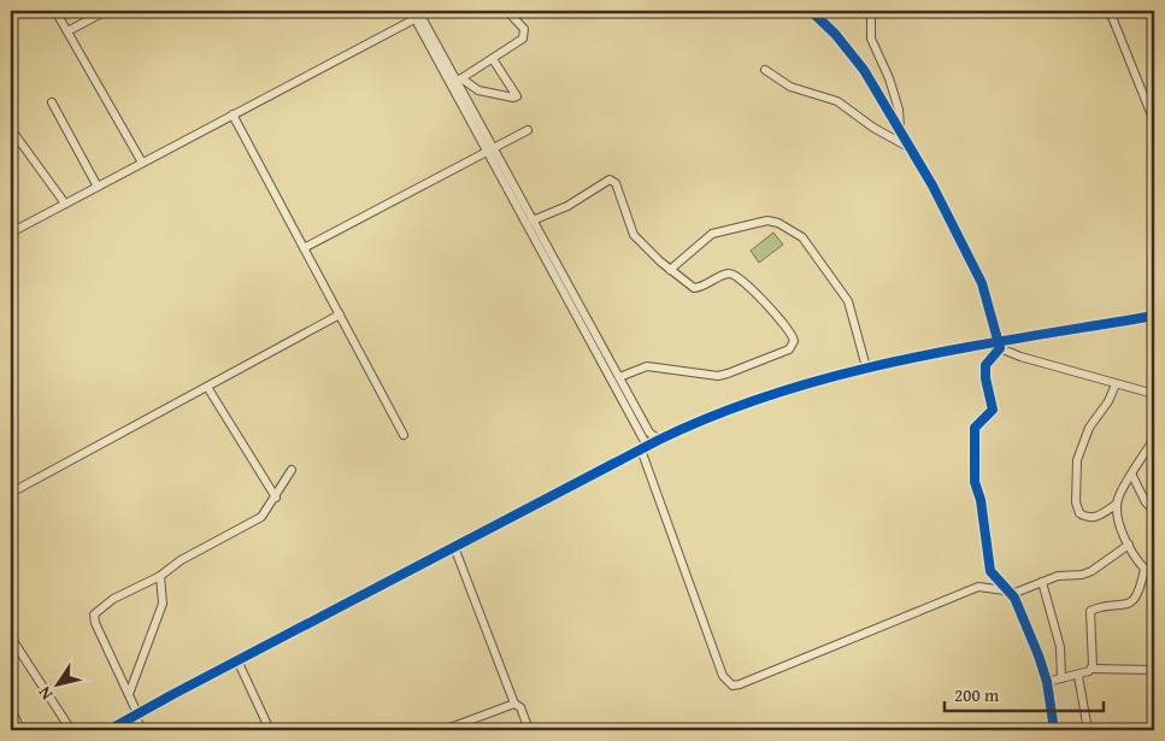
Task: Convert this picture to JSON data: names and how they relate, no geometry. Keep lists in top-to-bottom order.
{
  "scale_bar": "200 m",
  "north": "bottom left"
}
